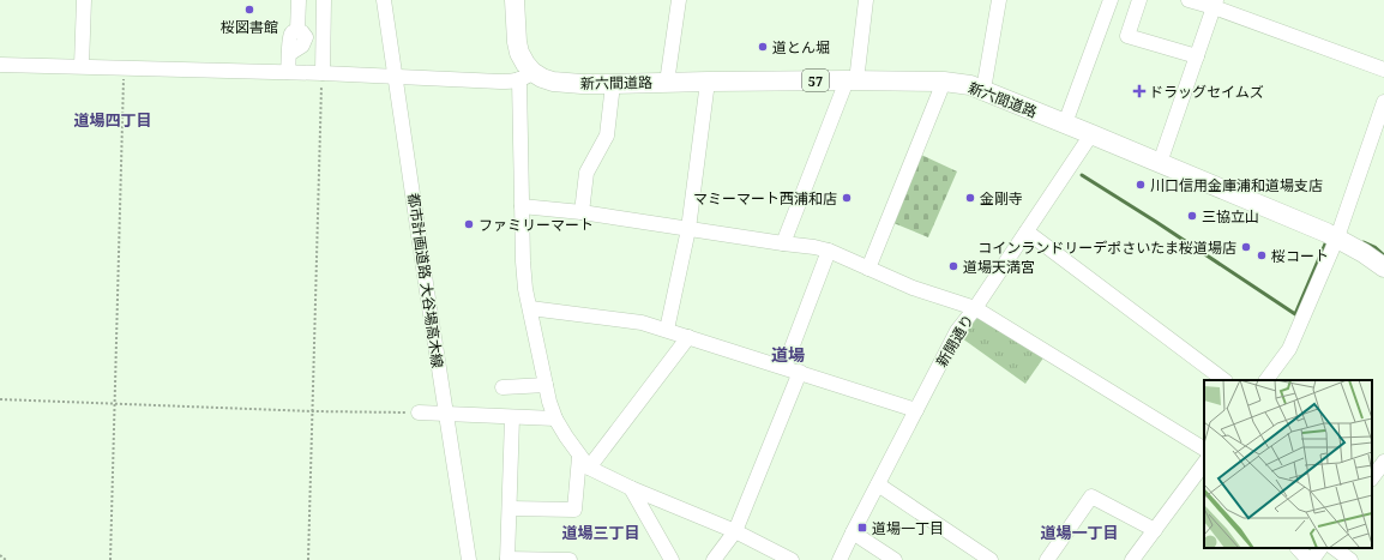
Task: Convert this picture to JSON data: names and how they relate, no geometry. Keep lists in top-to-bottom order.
{
  "streets": {
    "main road": ["57", "新六間道路"],
    "street": ["都市計画道路 大谷場高木線", "新開通り"]
  },
  "crossings": [
    ["新六間道路", "新開通り"]
  ],
  "districts": [
    "道場四丁目",
    "道場",
    "道場三丁目",
    "道場一丁目"
  ],
  "places": {
    "other": [
      "桜図書館",
      "道とん堀",
      "川口信用金庫浦和道場支店",
      "マミーマート西浦和店",
      "金剛寺",
      "三協立山",
      "ファミリーマート",
      "コインランドリーデポさいたま桜道場店",
      "桜コート",
      "道場天満宮"
    ],
    "health": ["ドラッグセイムズ"],
    "transit": ["道場一丁目"]
  }
}
